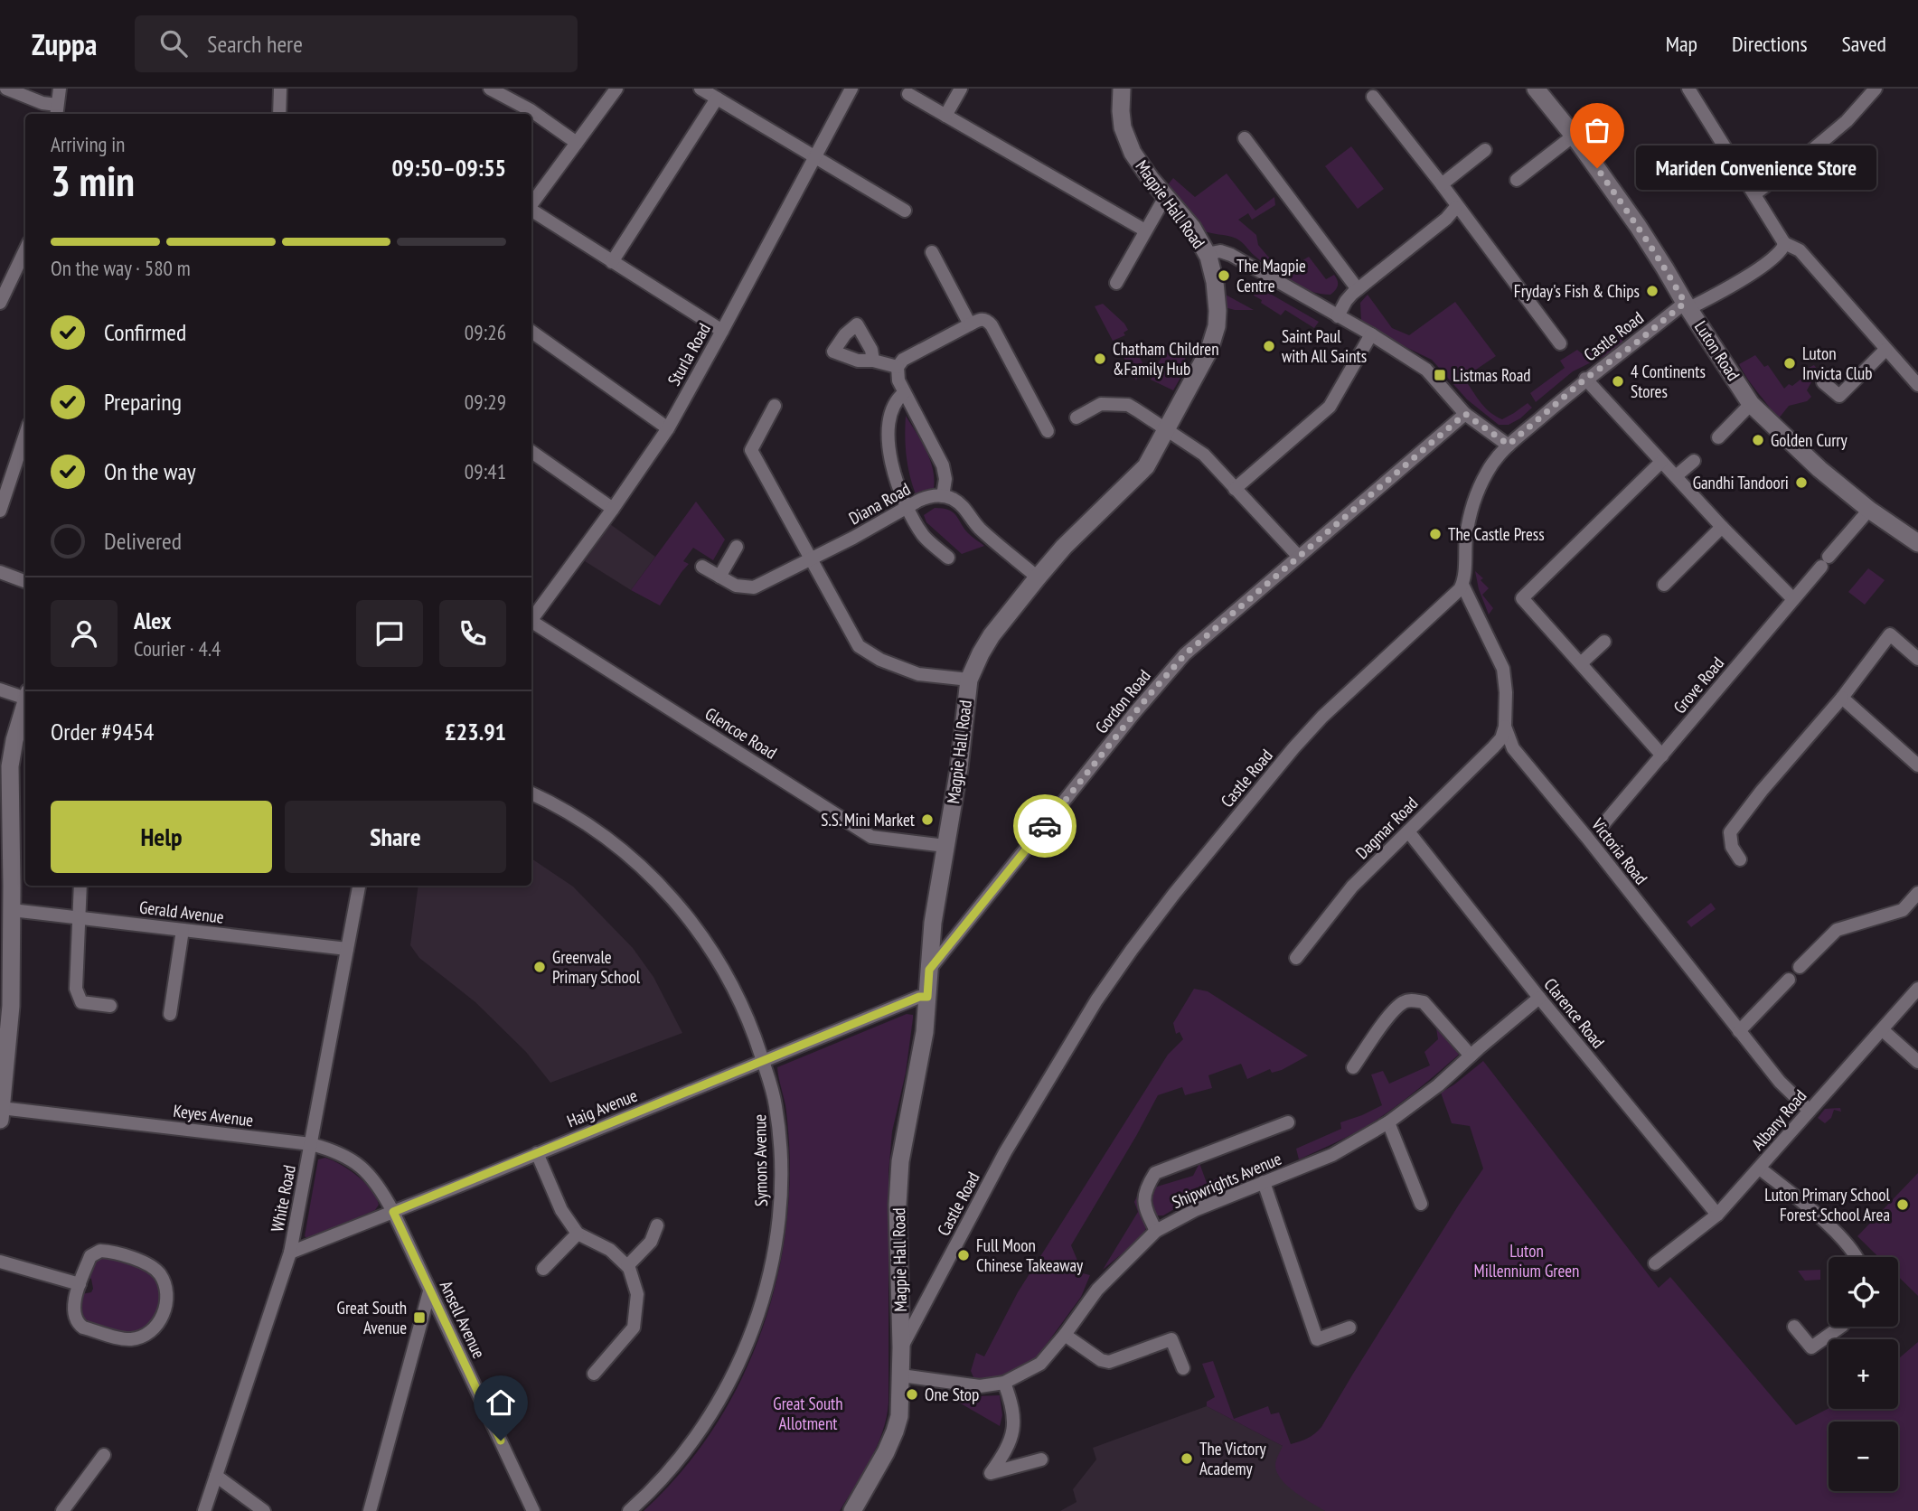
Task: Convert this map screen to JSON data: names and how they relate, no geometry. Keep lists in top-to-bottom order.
{
  "streets": {
    "street": [
      "Magpie Hall Road",
      "Castle Road",
      "Luton Road",
      "Sturla Road",
      "Diana Road",
      "Grove Road",
      "Gordon Road",
      "Glencoe Road",
      "Dagmar Road",
      "Victoria Road",
      "Gerald Avenue",
      "Clarence Road",
      "Haig Avenue",
      "Keyes Avenue",
      "Albany Road",
      "Symons Avenue",
      "Shipwrights Avenue",
      "White Road",
      "Ansell Avenue"
    ]
  },
  "crossings": [
    ["Magpie Hall Road", "Castle Road"],
    ["Magpie Hall Road", "Gordon Road"],
    ["Magpie Hall Road", "Glencoe Road"],
    ["Magpie Hall Road", "Haig Avenue"],
    ["Magpie Hall Road", "Shipwrights Avenue"],
    ["Castle Road", "Luton Road"],
    ["Castle Road", "Victoria Road"],
    ["Luton Road", "Grove Road"],
    ["Dagmar Road", "Victoria Road"],
    ["Dagmar Road", "Clarence Road"],
    ["Victoria Road", "Albany Road"],
    ["Gerald Avenue", "White Road"],
    ["Clarence Road", "Albany Road"],
    ["Clarence Road", "Shipwrights Avenue"],
    ["Haig Avenue", "Keyes Avenue"],
    ["Haig Avenue", "Symons Avenue"],
    ["Haig Avenue", "White Road"],
    ["Haig Avenue", "Ansell Avenue"],
    ["Keyes Avenue", "White Road"],
    ["Keyes Avenue", "Ansell Avenue"]
  ],
  "parks": ["Luton Millennium Green", "Great South Allotment"],
  "places": {
    "other": [
      "Mariden Convenience Store",
      "The Magpie Centre",
      "Fryday's Fish & Chips",
      "Saint Paul with All Saints",
      "Chatham Children &Family Hub",
      "Luton Invicta Club",
      "4 Continents Stores",
      "Golden Curry",
      "Gandhi Tandoori",
      "The Castle Press",
      "S.S. Mini Market",
      "Greenvale Primary School",
      "Luton Primary School Forest School Area",
      "Full Moon Chinese Takeaway",
      "One Stop",
      "The Victory Academy"
    ],
    "transit": ["Listmas Road", "Great South Avenue"]
  },
  "page": {
    "header": "Zuppa",
    "search": "Search here",
    "nav": ["Map", "Directions", "Saved"],
    "heading": ["3 min", "Arriving in", "09:50–09:55"],
    "panel": [
      "Alex",
      "Courier · 4.4",
      "Order #9454",
      "£23.91"
    ],
    "bubble": "Mariden Convenience Store",
    "bar": "On the way · 580 m",
    "list": [
      ["Confirmed", "09:26"],
      ["Preparing", "09:29"],
      ["On the way", "09:41"],
      "Delivered"
    ],
    "buttons": ["Help", "Share"],
    "map_buttons": ["+", "−"]
  }
}
